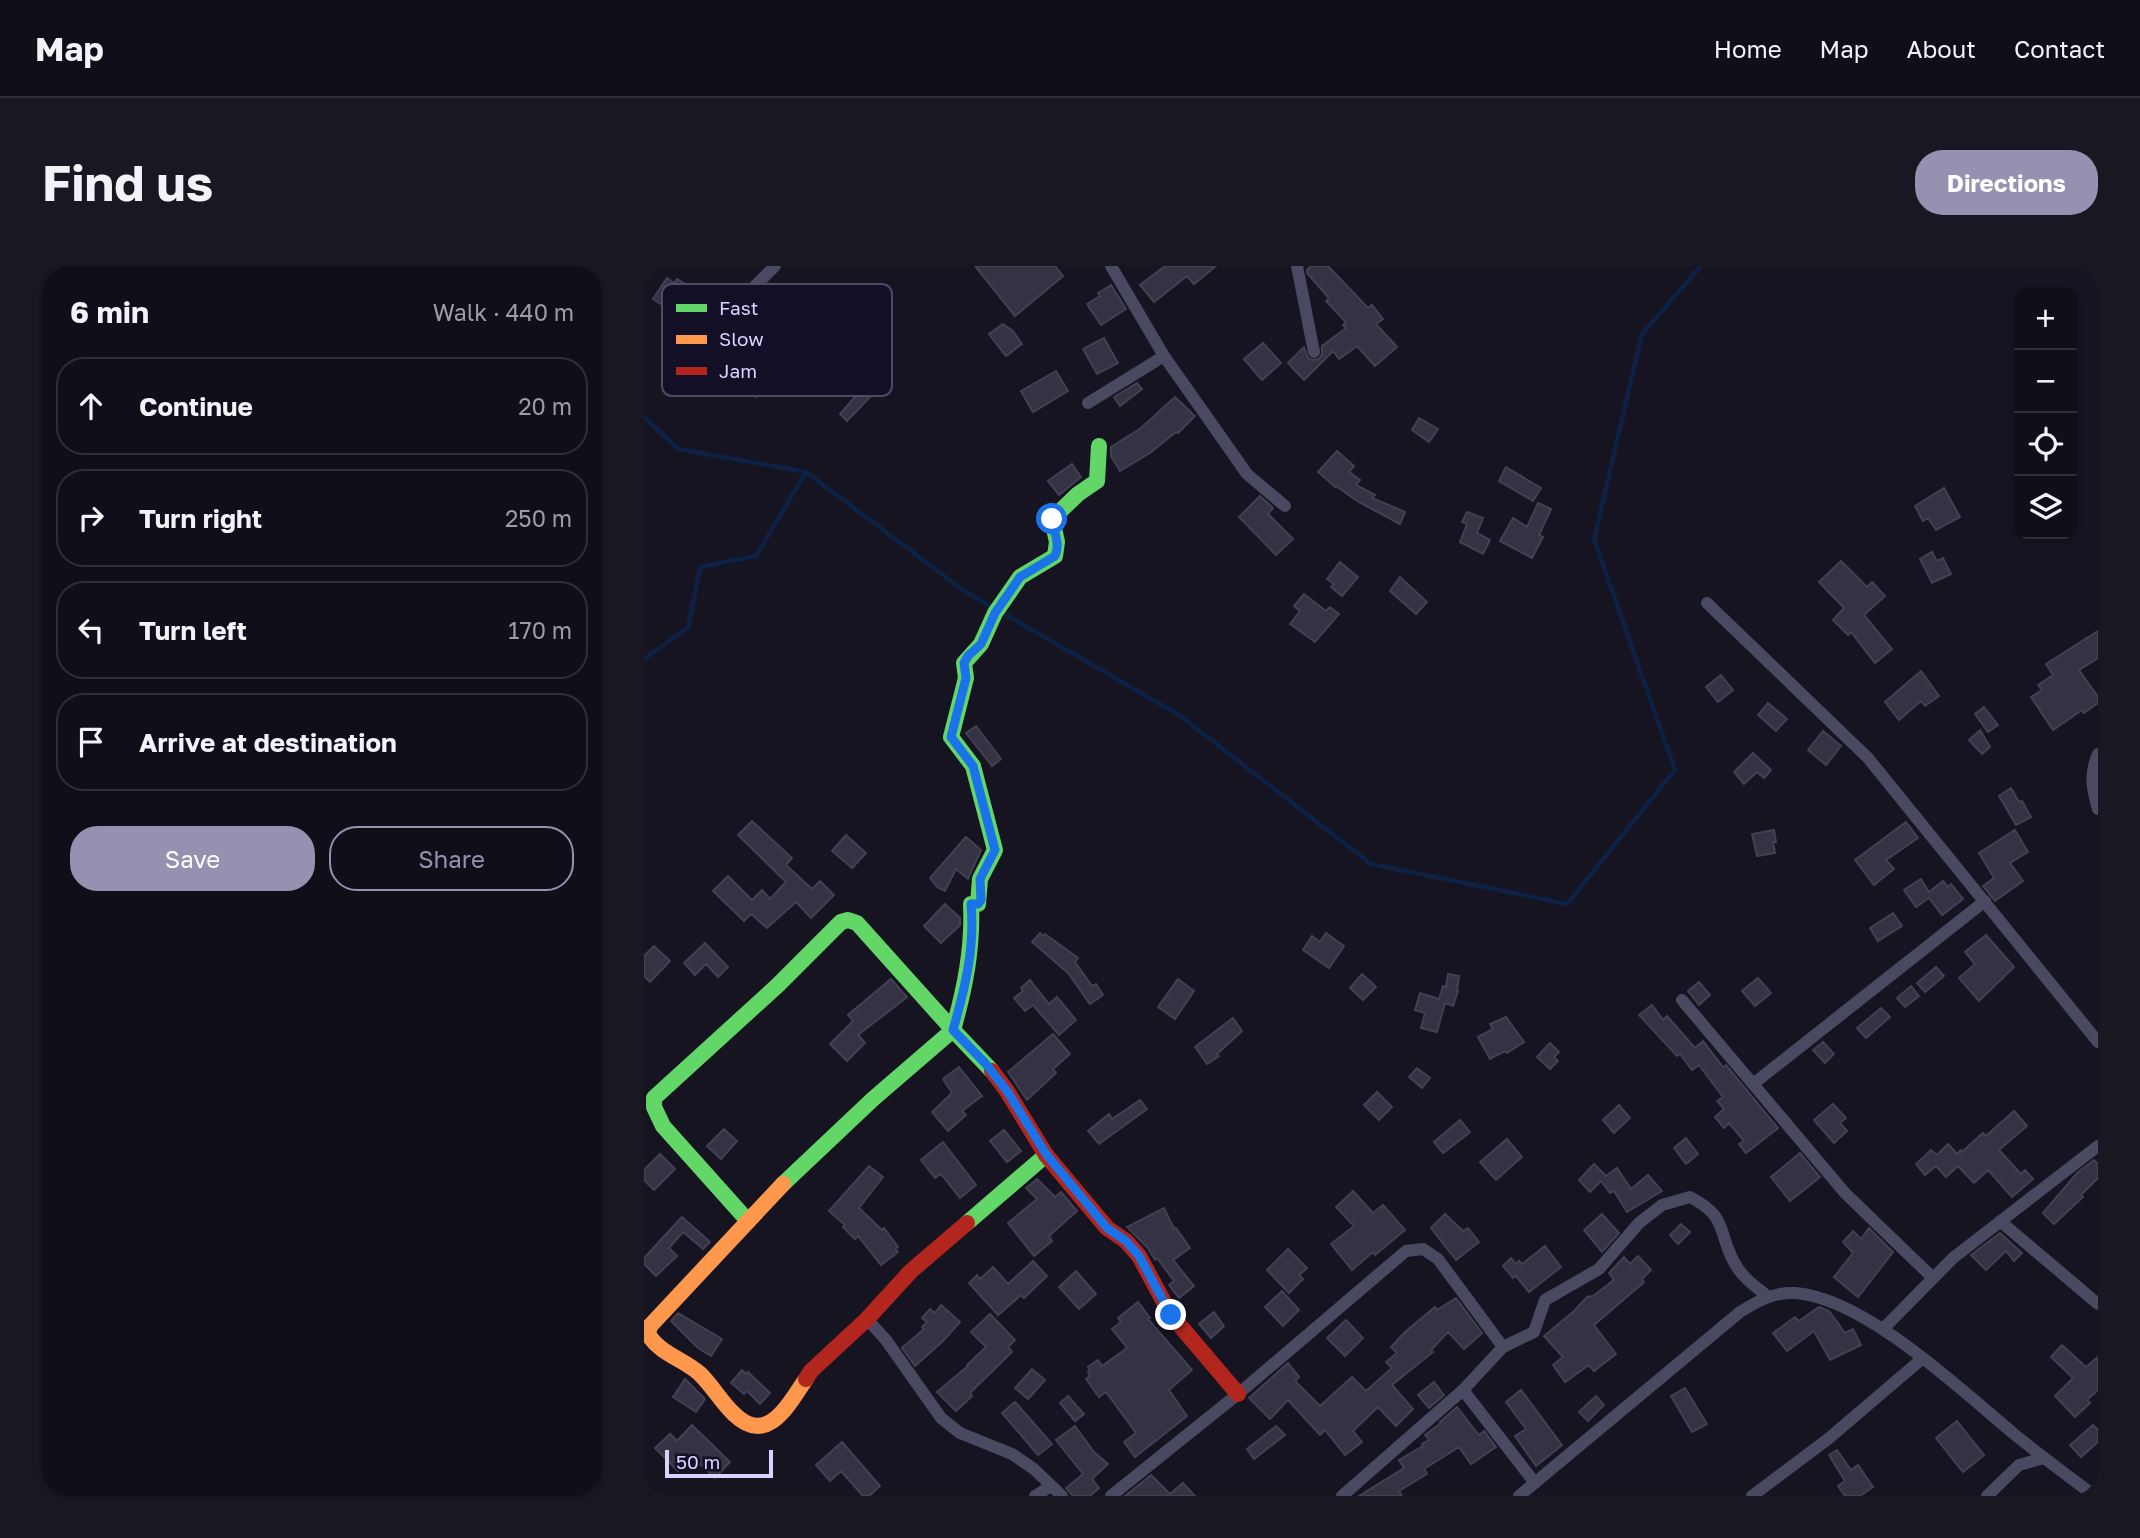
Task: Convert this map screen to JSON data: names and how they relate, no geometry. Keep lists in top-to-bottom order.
{
  "legend": ["Fast", "Slow", "Jam"],
  "scale_bar": "50 m",
  "page": {
    "header": "Map",
    "nav": [
      "Home",
      "Map",
      "About",
      "Contact"
    ],
    "buttons": [
      "Directions",
      ["Save", "Share"]
    ],
    "title": "Find us",
    "heading": ["6 min", "Walk · 440 m"],
    "map_buttons": ["+", "−"],
    "list": [
      ["Continue", "20 m"],
      ["Turn right", "250 m"],
      ["Turn left", "170 m"],
      "Arrive at destination"
    ],
    "scale": "50 m"
  }
}
